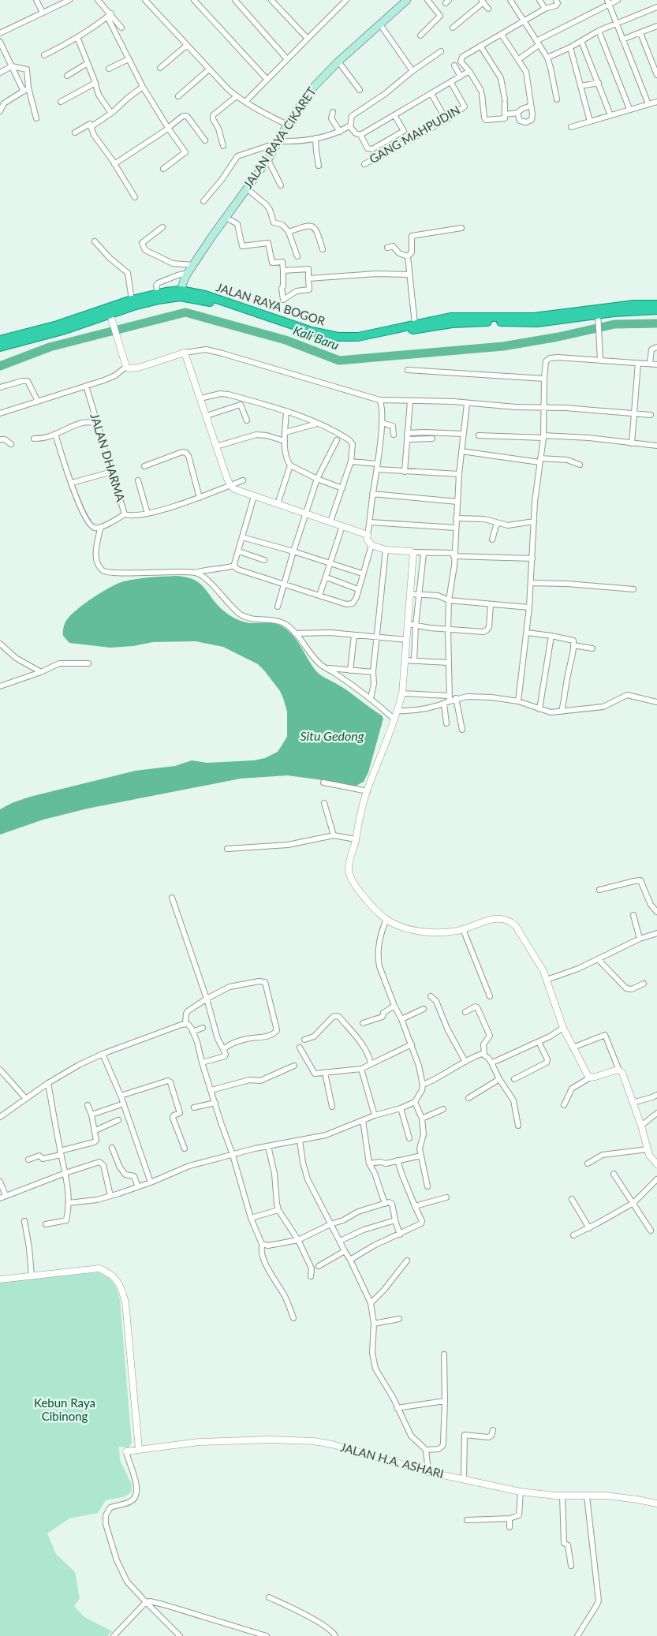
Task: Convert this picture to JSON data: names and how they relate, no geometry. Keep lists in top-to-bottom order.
{
  "streets": {
    "highway": ["JALAN RAYA BOGOR"],
    "main road": ["JALAN RAYA CIKARET"],
    "street": ["GANG MAHPUDIN", "JALAN DHARMA", "JALAN H.A. ASHARI"]
  },
  "crossings": [
    ["JALAN RAYA CIKARET", "JALAN RAYA BOGOR"]
  ],
  "water": ["Kali Baru", "Situ Gedong"],
  "parks": ["Kebun Raya Cibinong"]
}
